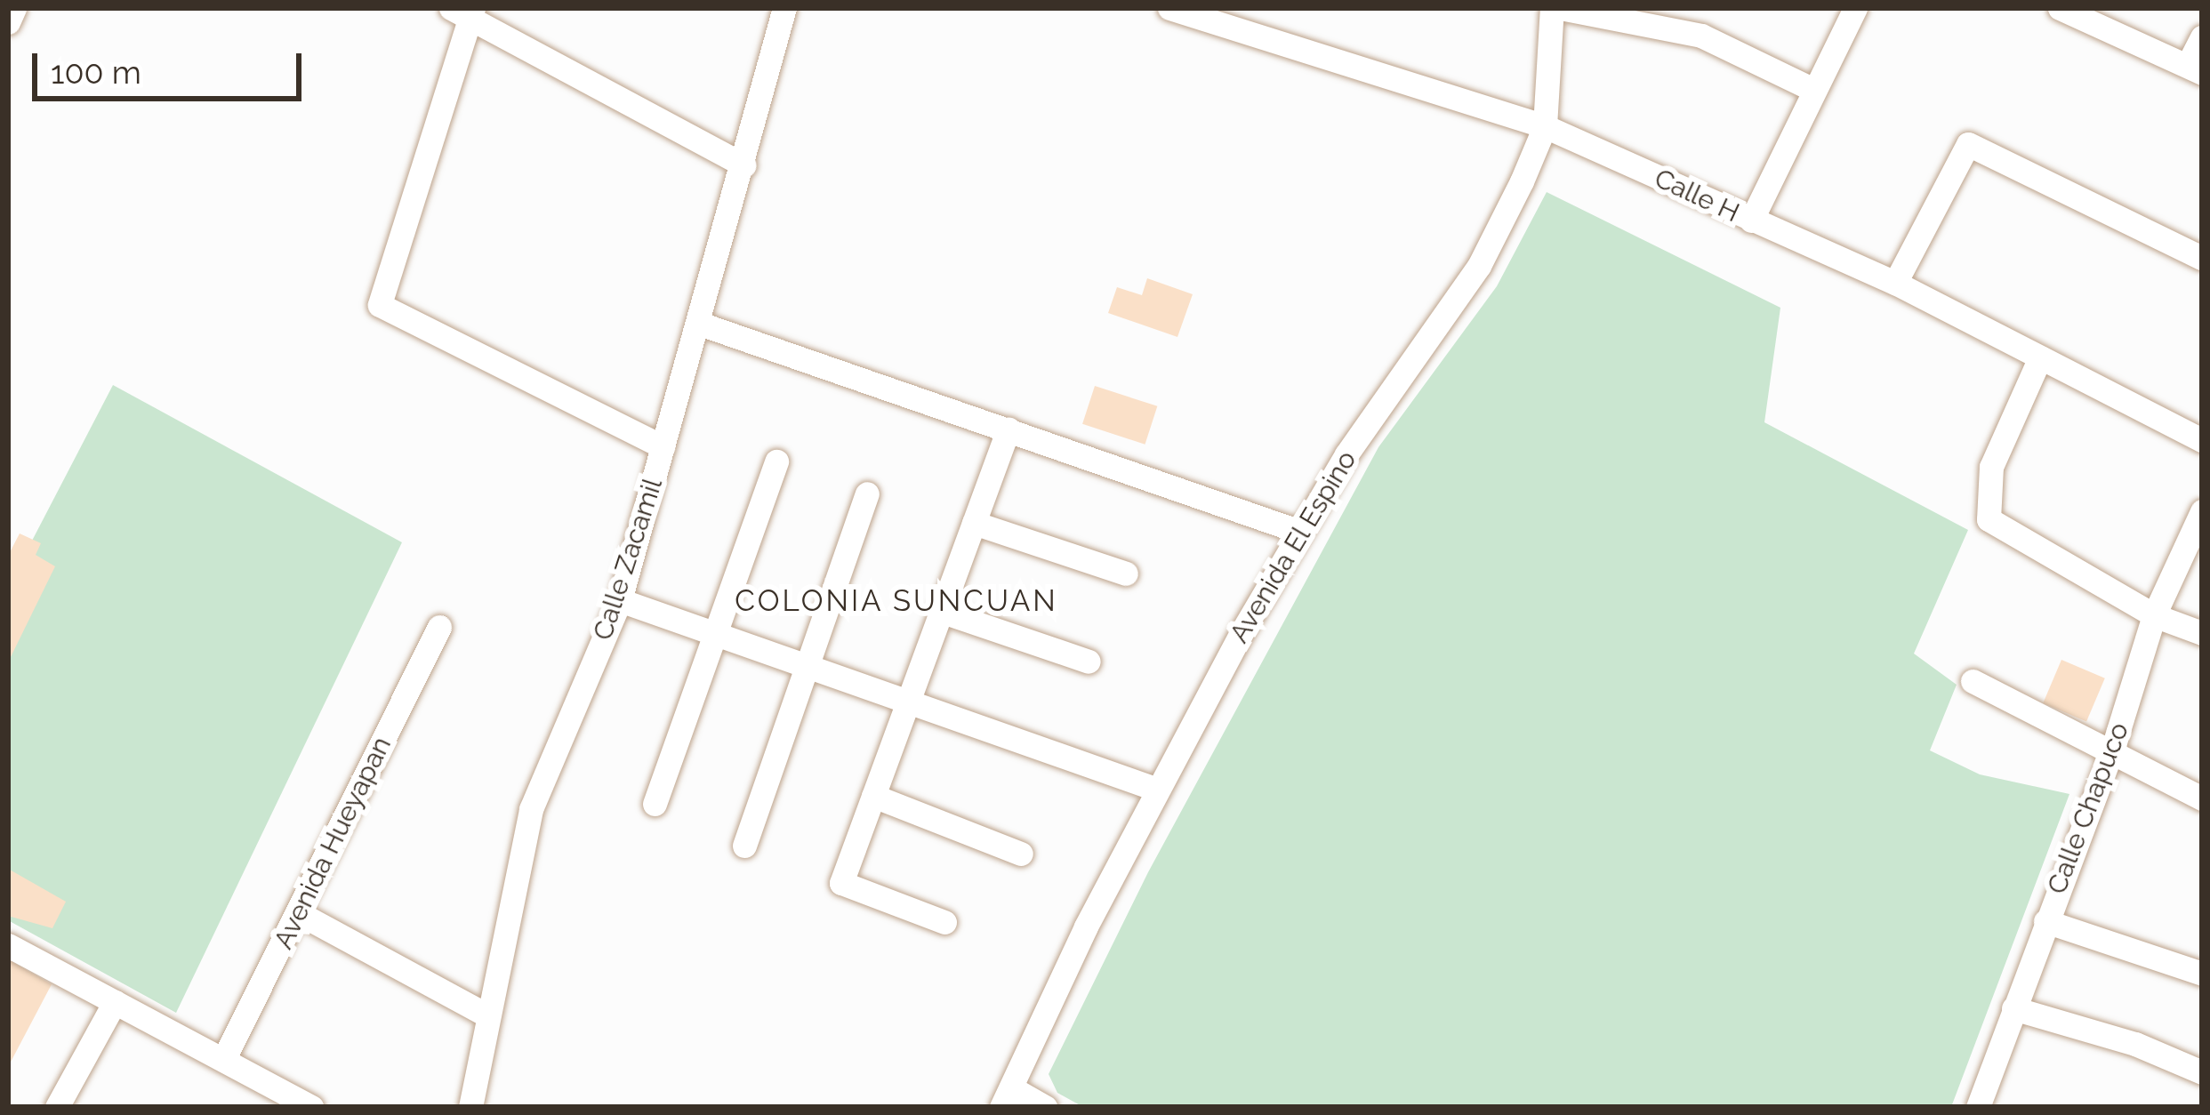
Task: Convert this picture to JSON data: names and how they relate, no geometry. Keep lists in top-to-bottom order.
{
  "streets": {
    "street": [
      "Calle H",
      "Avenida El Espino",
      "Calle Zacamil",
      "Calle Chapuco",
      "Avenida Hueyapan"
    ]
  },
  "crossings": [
    ["Calle H", "Avenida El Espino"]
  ],
  "districts": ["COLONIA SUNCUAN"],
  "scale_bar": "100 m"
}
